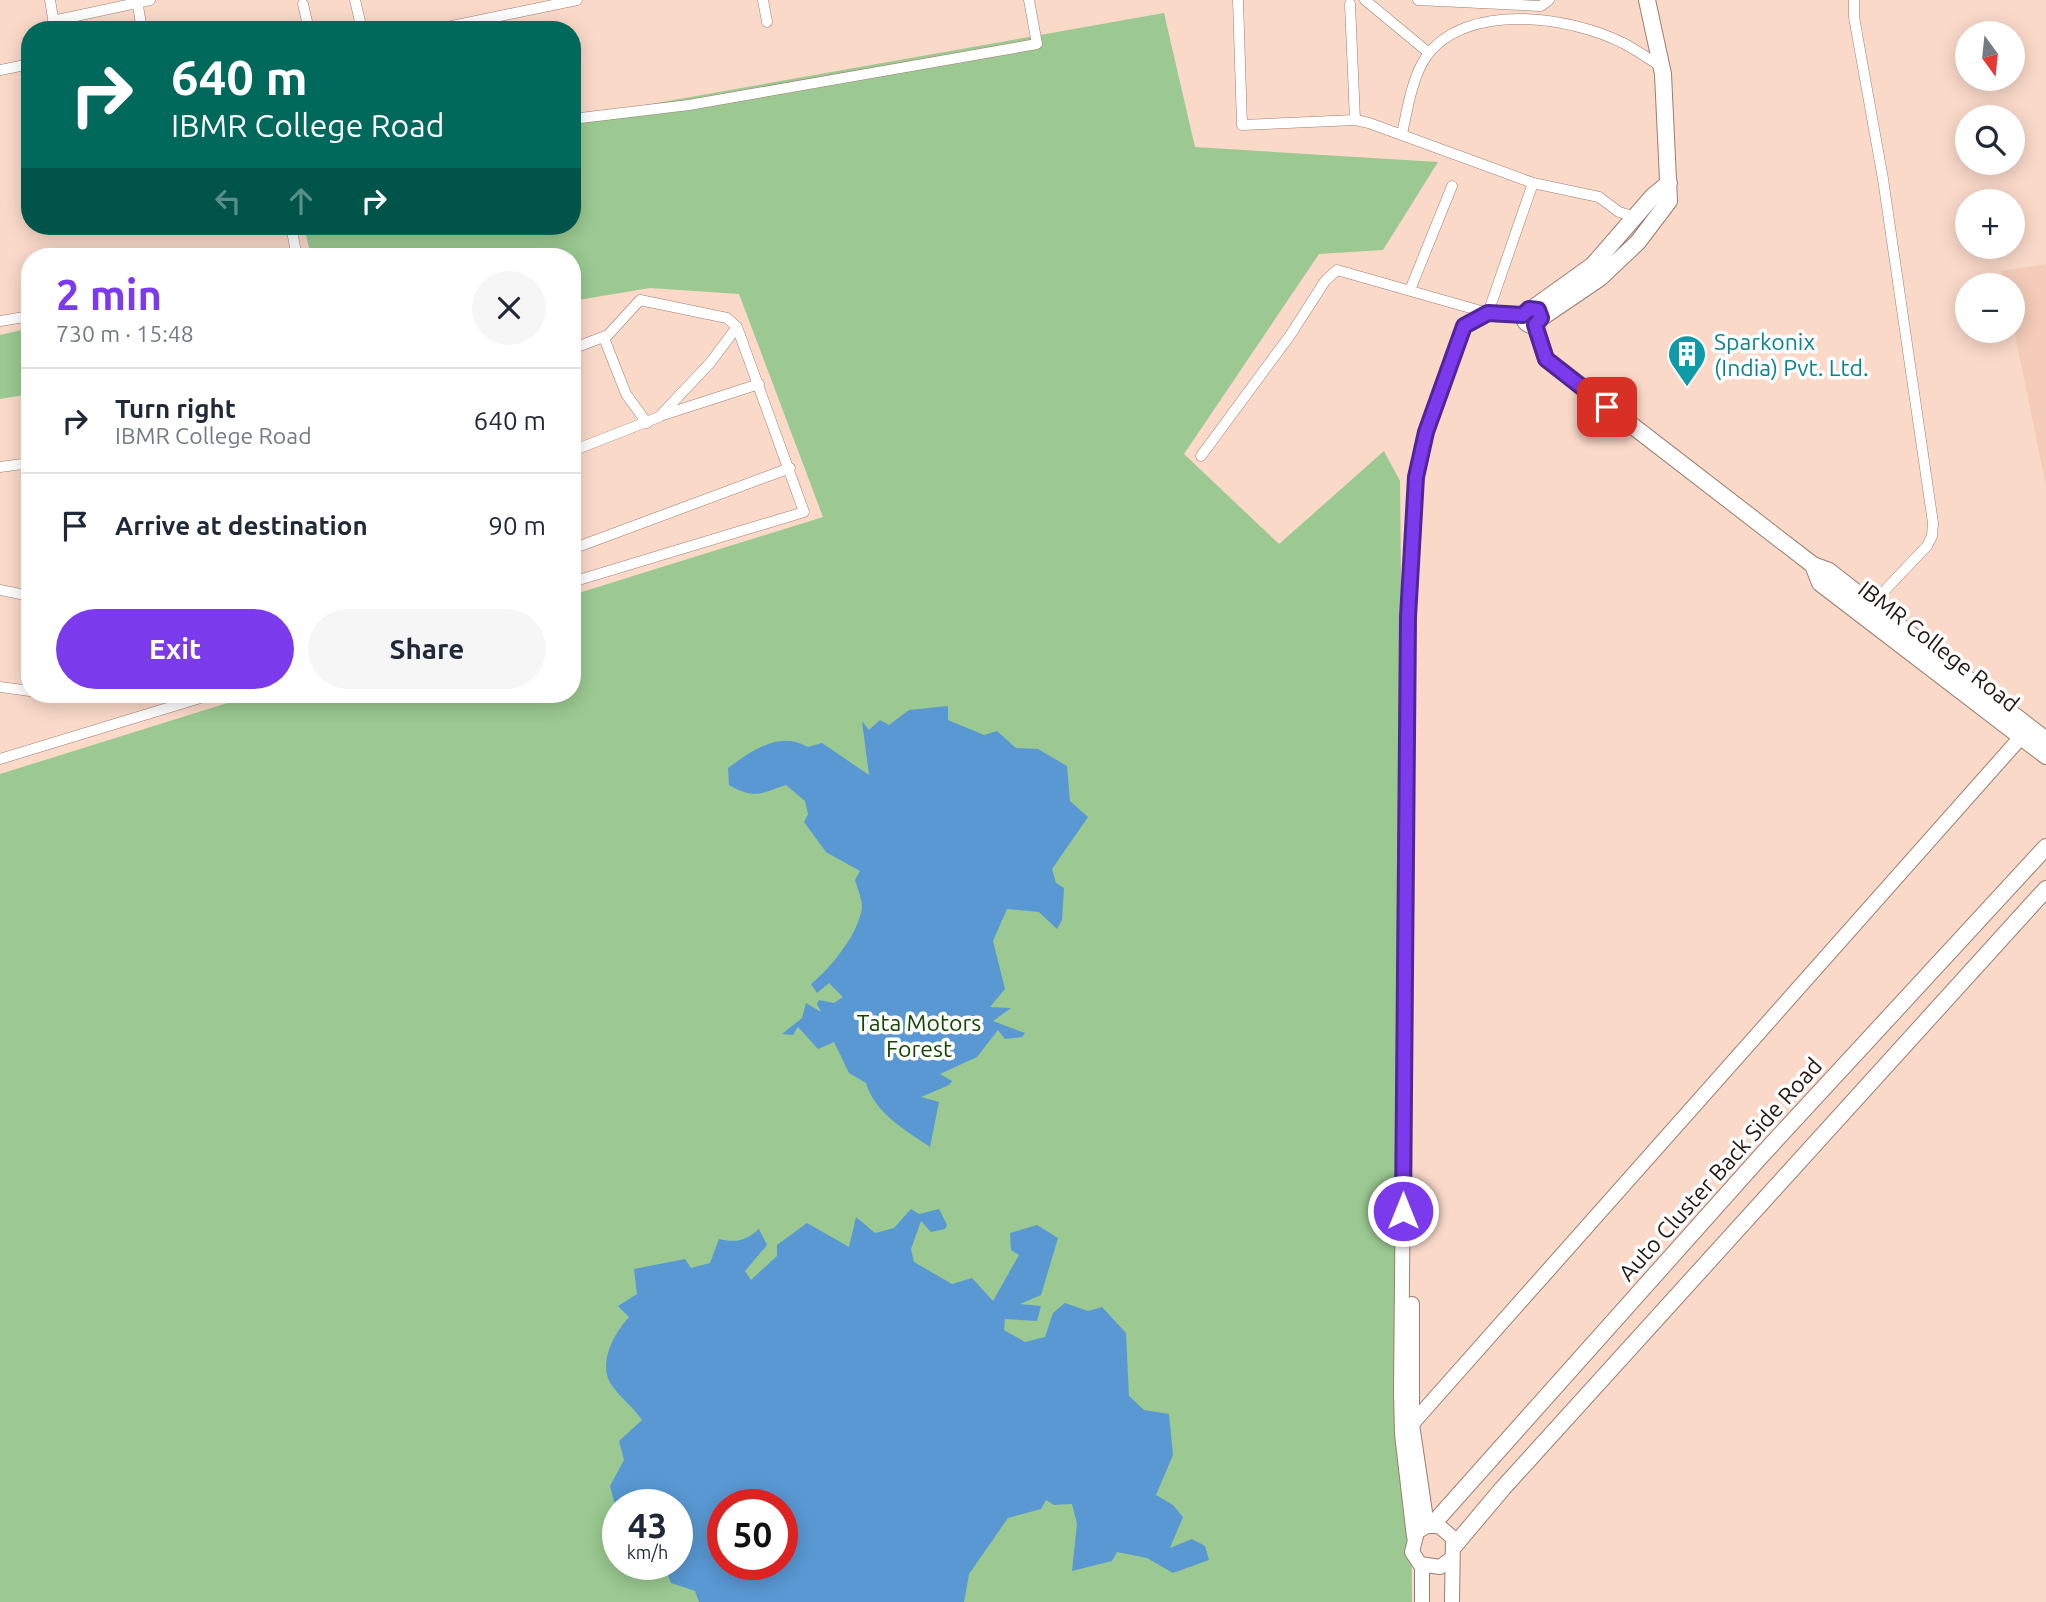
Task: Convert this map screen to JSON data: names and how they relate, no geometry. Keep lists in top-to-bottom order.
{
  "streets": {
    "main road": ["IBMR College Road", "Auto Cluster Back Side Road"]
  },
  "parks": ["Tata Motors Forest"],
  "places": {
    "building": ["Sparkonix (India) Pvt. Ltd."]
  },
  "north": "bottom",
  "page": {
    "map_buttons": ["+", "−"],
    "turn": ["640 m", "IBMR College Road"],
    "heading": ["2 min", "730 m · 15:48"],
    "list": [
      {
        "name": "Turn right",
        "note": "IBMR College Road",
        "value": "640 m"
      },
      {
        "name": "Arrive at destination",
        "value": "90 m"
      }
    ],
    "buttons": ["Exit", "Share"],
    "speed": "43 km/h",
    "limit": "50"
  }
}
